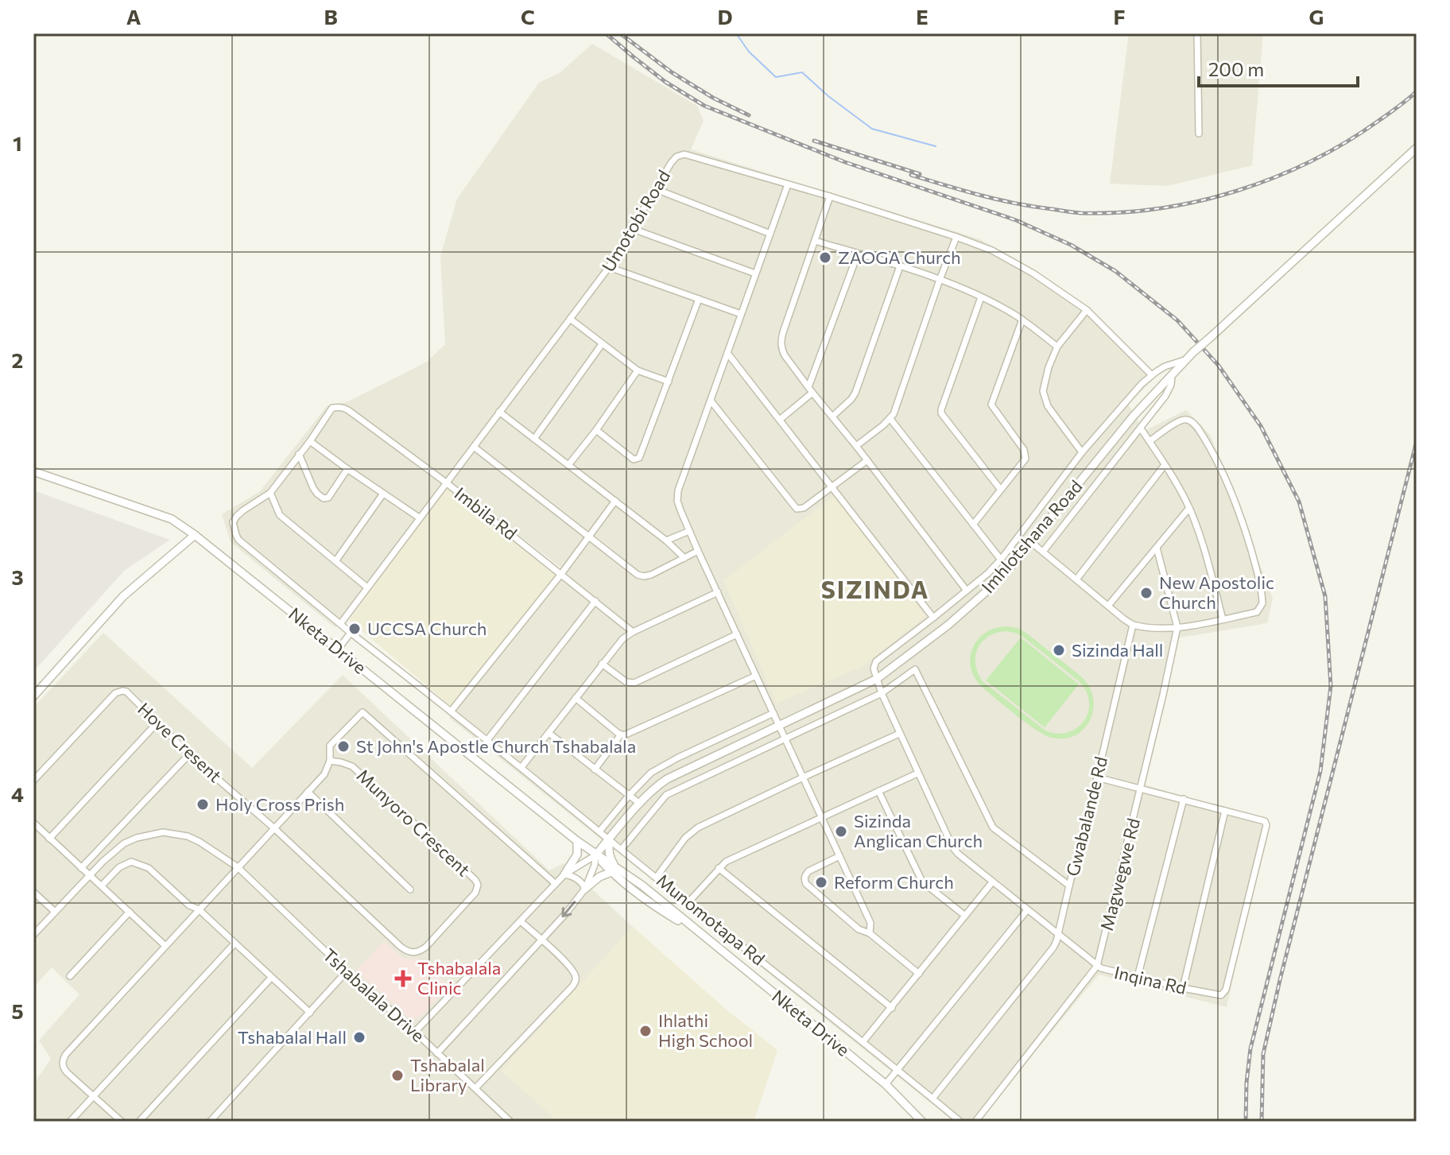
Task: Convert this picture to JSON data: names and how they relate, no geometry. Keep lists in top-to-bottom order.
{
  "streets": {
    "street": [
      "Umotobi Road",
      "Imbila Rd",
      "Imhlotshana Road",
      "Nketa Drive",
      "Hove Cresent",
      "Gwabalande Rd",
      "Munyoro Crescent",
      "Magwegwe Rd",
      "Munomotapa Rd",
      "Inqina Rd",
      "Tshabalala Drive"
    ]
  },
  "crossings": [
    ["Umotobi Road", "Imbila Rd"],
    ["Imhlotshana Road", "Nketa Drive"],
    ["Imhlotshana Road", "Munomotapa Rd"],
    ["Imhlotshana Road", "Inqina Rd"],
    ["Hove Cresent", "Munyoro Crescent"],
    ["Gwabalande Rd", "Munomotapa Rd"],
    ["Gwabalande Rd", "Inqina Rd"],
    ["Magwegwe Rd", "Inqina Rd"]
  ],
  "districts": ["SIZINDA"],
  "places": {
    "other": [
      "ZAOGA Church",
      "New Apostolic Church",
      "UCCSA Church",
      "Sizinda Hall",
      "St John's Apostle Church Tshabalala",
      "Holy Cross Prish",
      "Sizinda Anglican Church",
      "Reform Church",
      "Ihlathi High School",
      "Tshabalal Hall",
      "Tshabalal Library"
    ],
    "health": ["Tshabalala Clinic"]
  },
  "scale_bar": "200 m",
  "grid": {
    "columns": [
      "A",
      "B",
      "C",
      "D",
      "E",
      "F",
      "G"
    ],
    "rows": [
      "1",
      "2",
      "3",
      "4",
      "5"
    ]
  }
}
